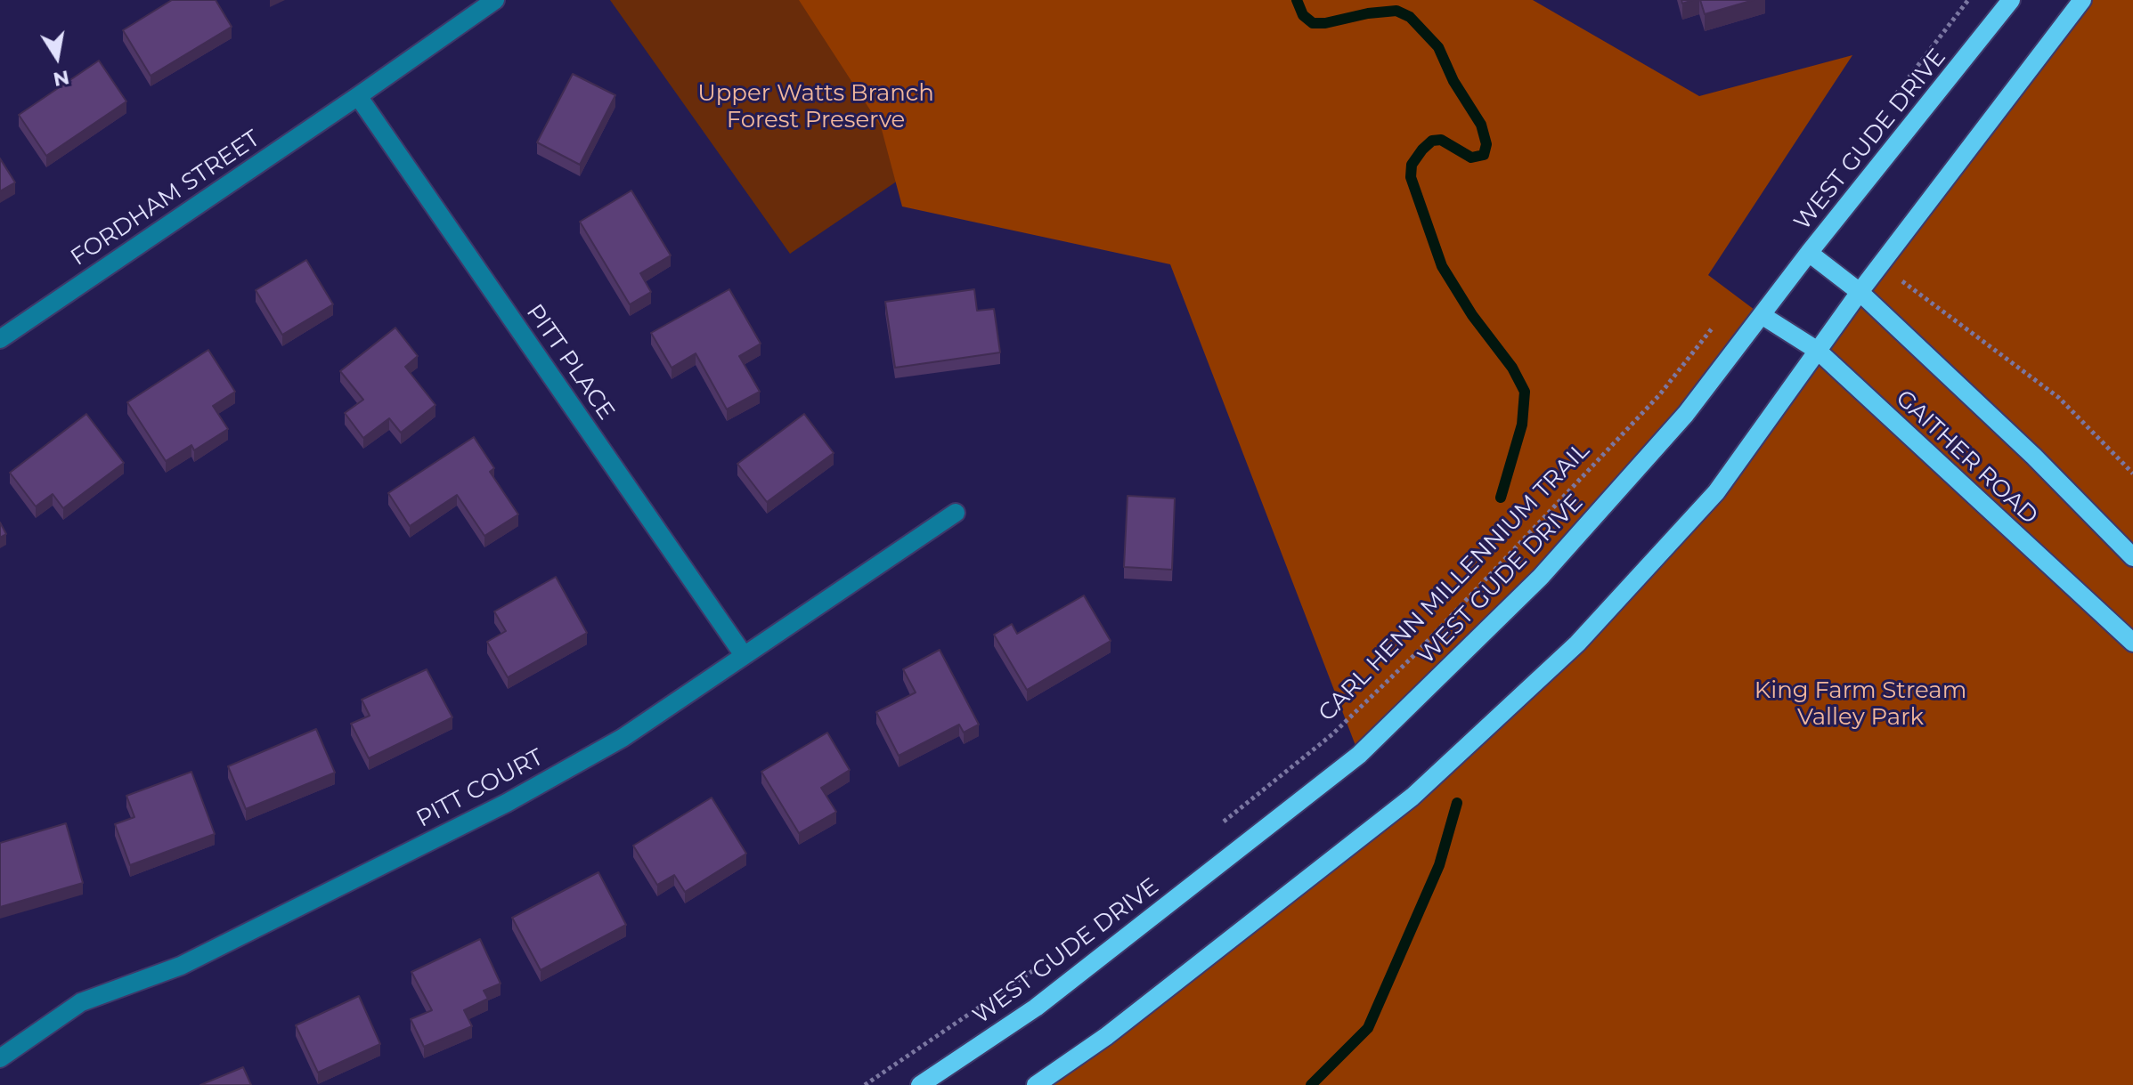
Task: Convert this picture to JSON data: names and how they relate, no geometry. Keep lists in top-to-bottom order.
{
  "streets": {
    "main road": ["WEST GUDE DRIVE", "GAITHER ROAD"],
    "street": ["FORDHAM STREET", "PITT PLACE", "PITT COURT"],
    "path": ["CARL HENN MILLENNIUM TRAIL"]
  },
  "crossings": [
    ["WEST GUDE DRIVE", "GAITHER ROAD"],
    ["FORDHAM STREET", "PITT PLACE"],
    ["PITT PLACE", "PITT COURT"]
  ],
  "parks": ["Upper Watts Branch Forest Preserve", "King Farm Stream Valley Park"],
  "north": "bottom"
}
